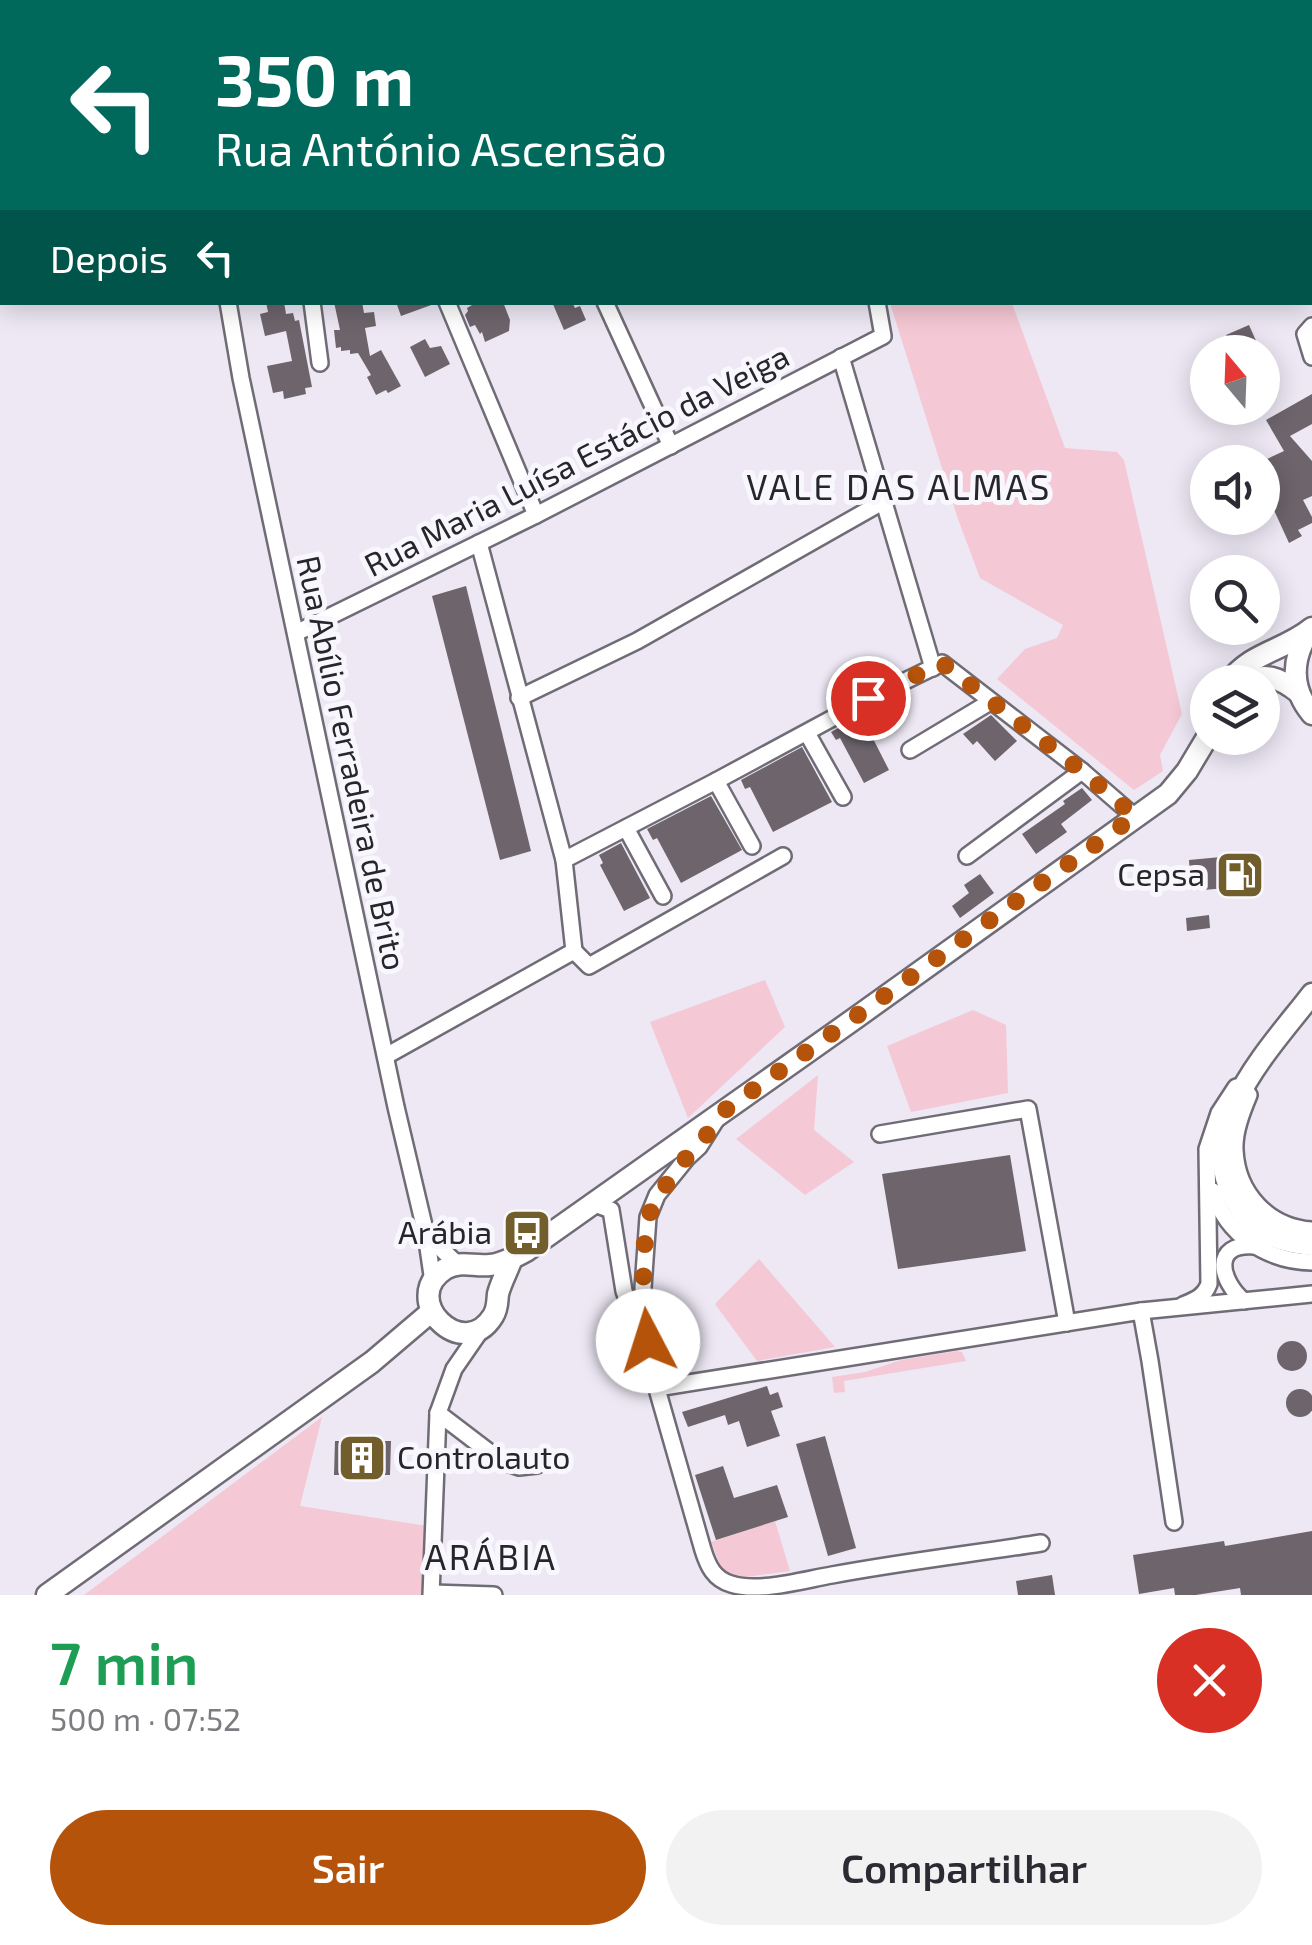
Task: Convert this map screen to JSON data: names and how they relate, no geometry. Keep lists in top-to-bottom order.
{
  "streets": {
    "street": ["Rua Maria Luísa Estácio da Veiga", "Rua Abílio Ferradeira de Brito"]
  },
  "crossings": [
    ["Rua Maria Luísa Estácio da Veiga", "Rua Abílio Ferradeira de Brito"]
  ],
  "districts": ["VALE DAS ALMAS", "ARÁBIA"],
  "places": {
    "fuel station": ["Cepsa"],
    "bus stop": ["Arábia"],
    "building": ["Controlauto"]
  },
  "north": "top",
  "page": {
    "turn": ["350 m", "Rua António Ascensão"],
    "then": "Depois",
    "heading": ["7 min", "500 m · 07:52"],
    "buttons": ["Sair", "Compartilhar"]
  }
}
